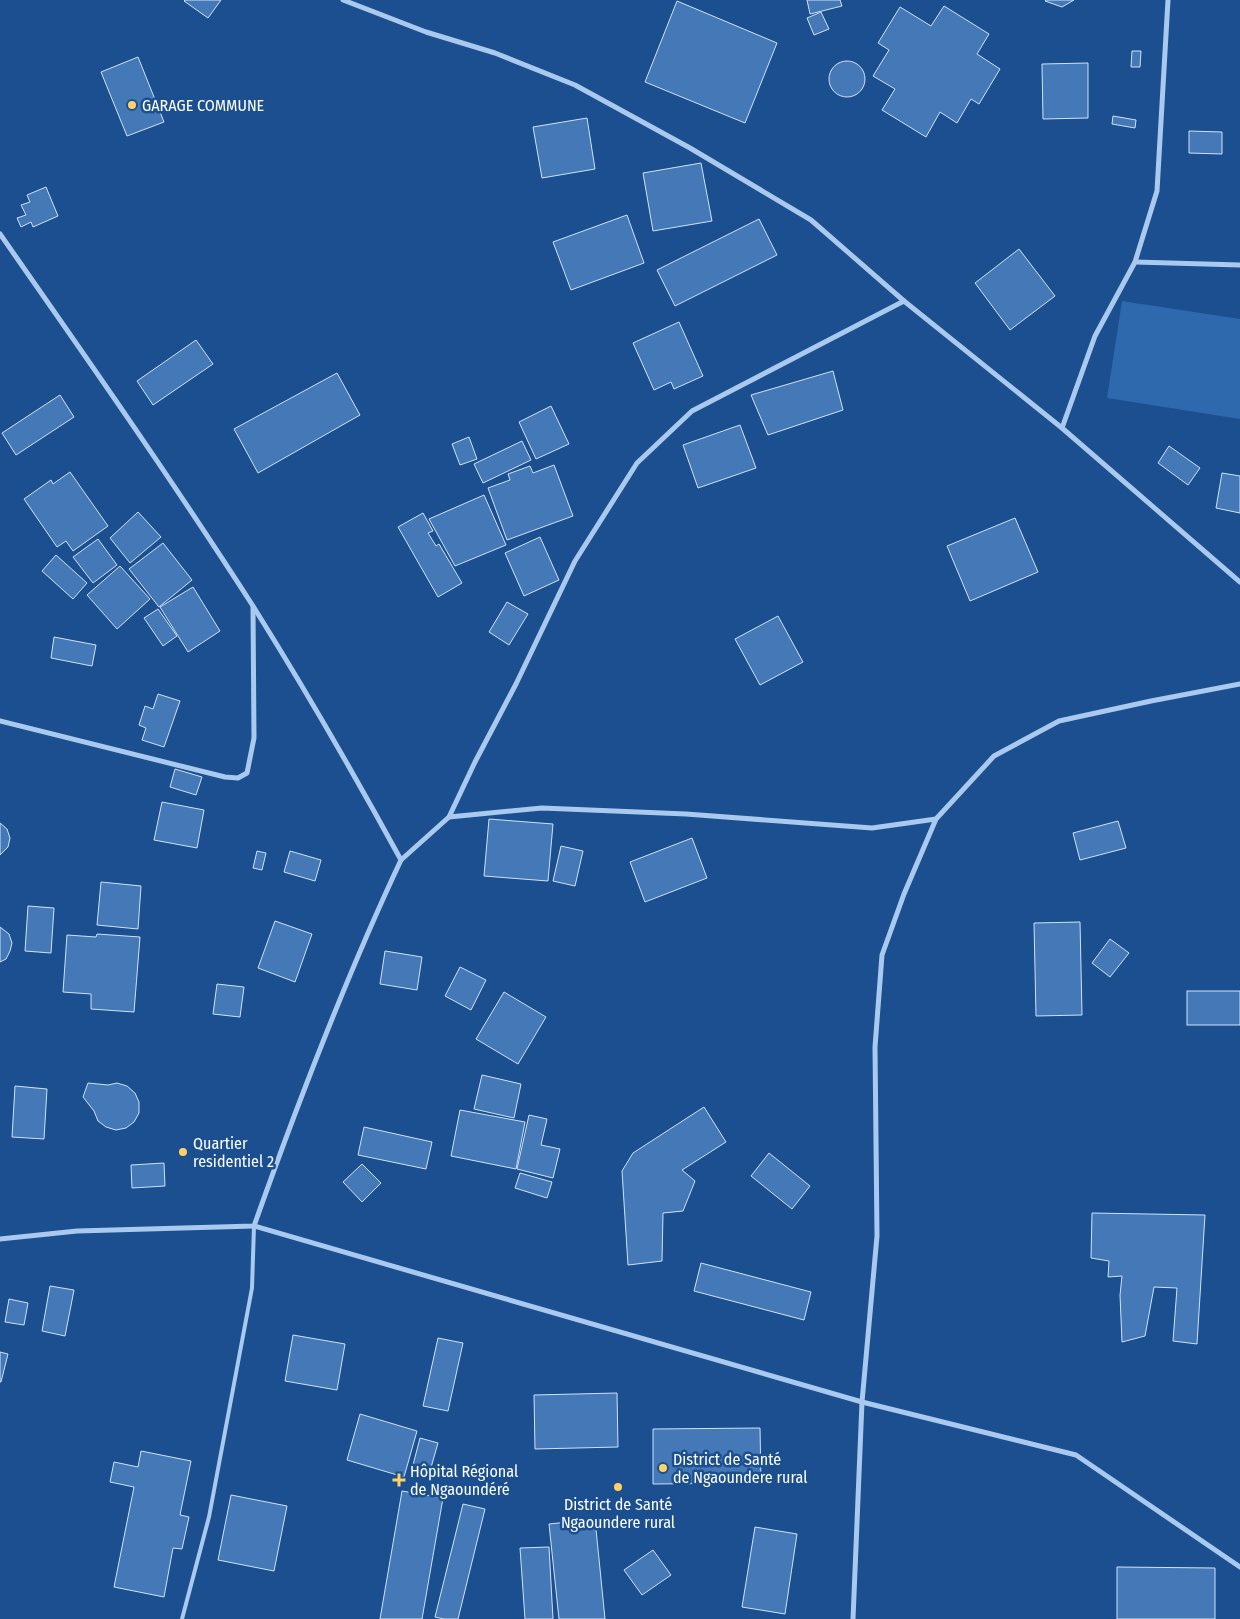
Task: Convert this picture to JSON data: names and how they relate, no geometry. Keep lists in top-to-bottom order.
{
  "places": {
    "other": [
      "GARAGE COMMUNE",
      "Quartier residentiel 2",
      "District de Santé de Ngaoundere rural",
      "District de Santé Ngaoundere rural"
    ],
    "health": ["Hôpital Régional de Ngaoundéré"]
  }
}
